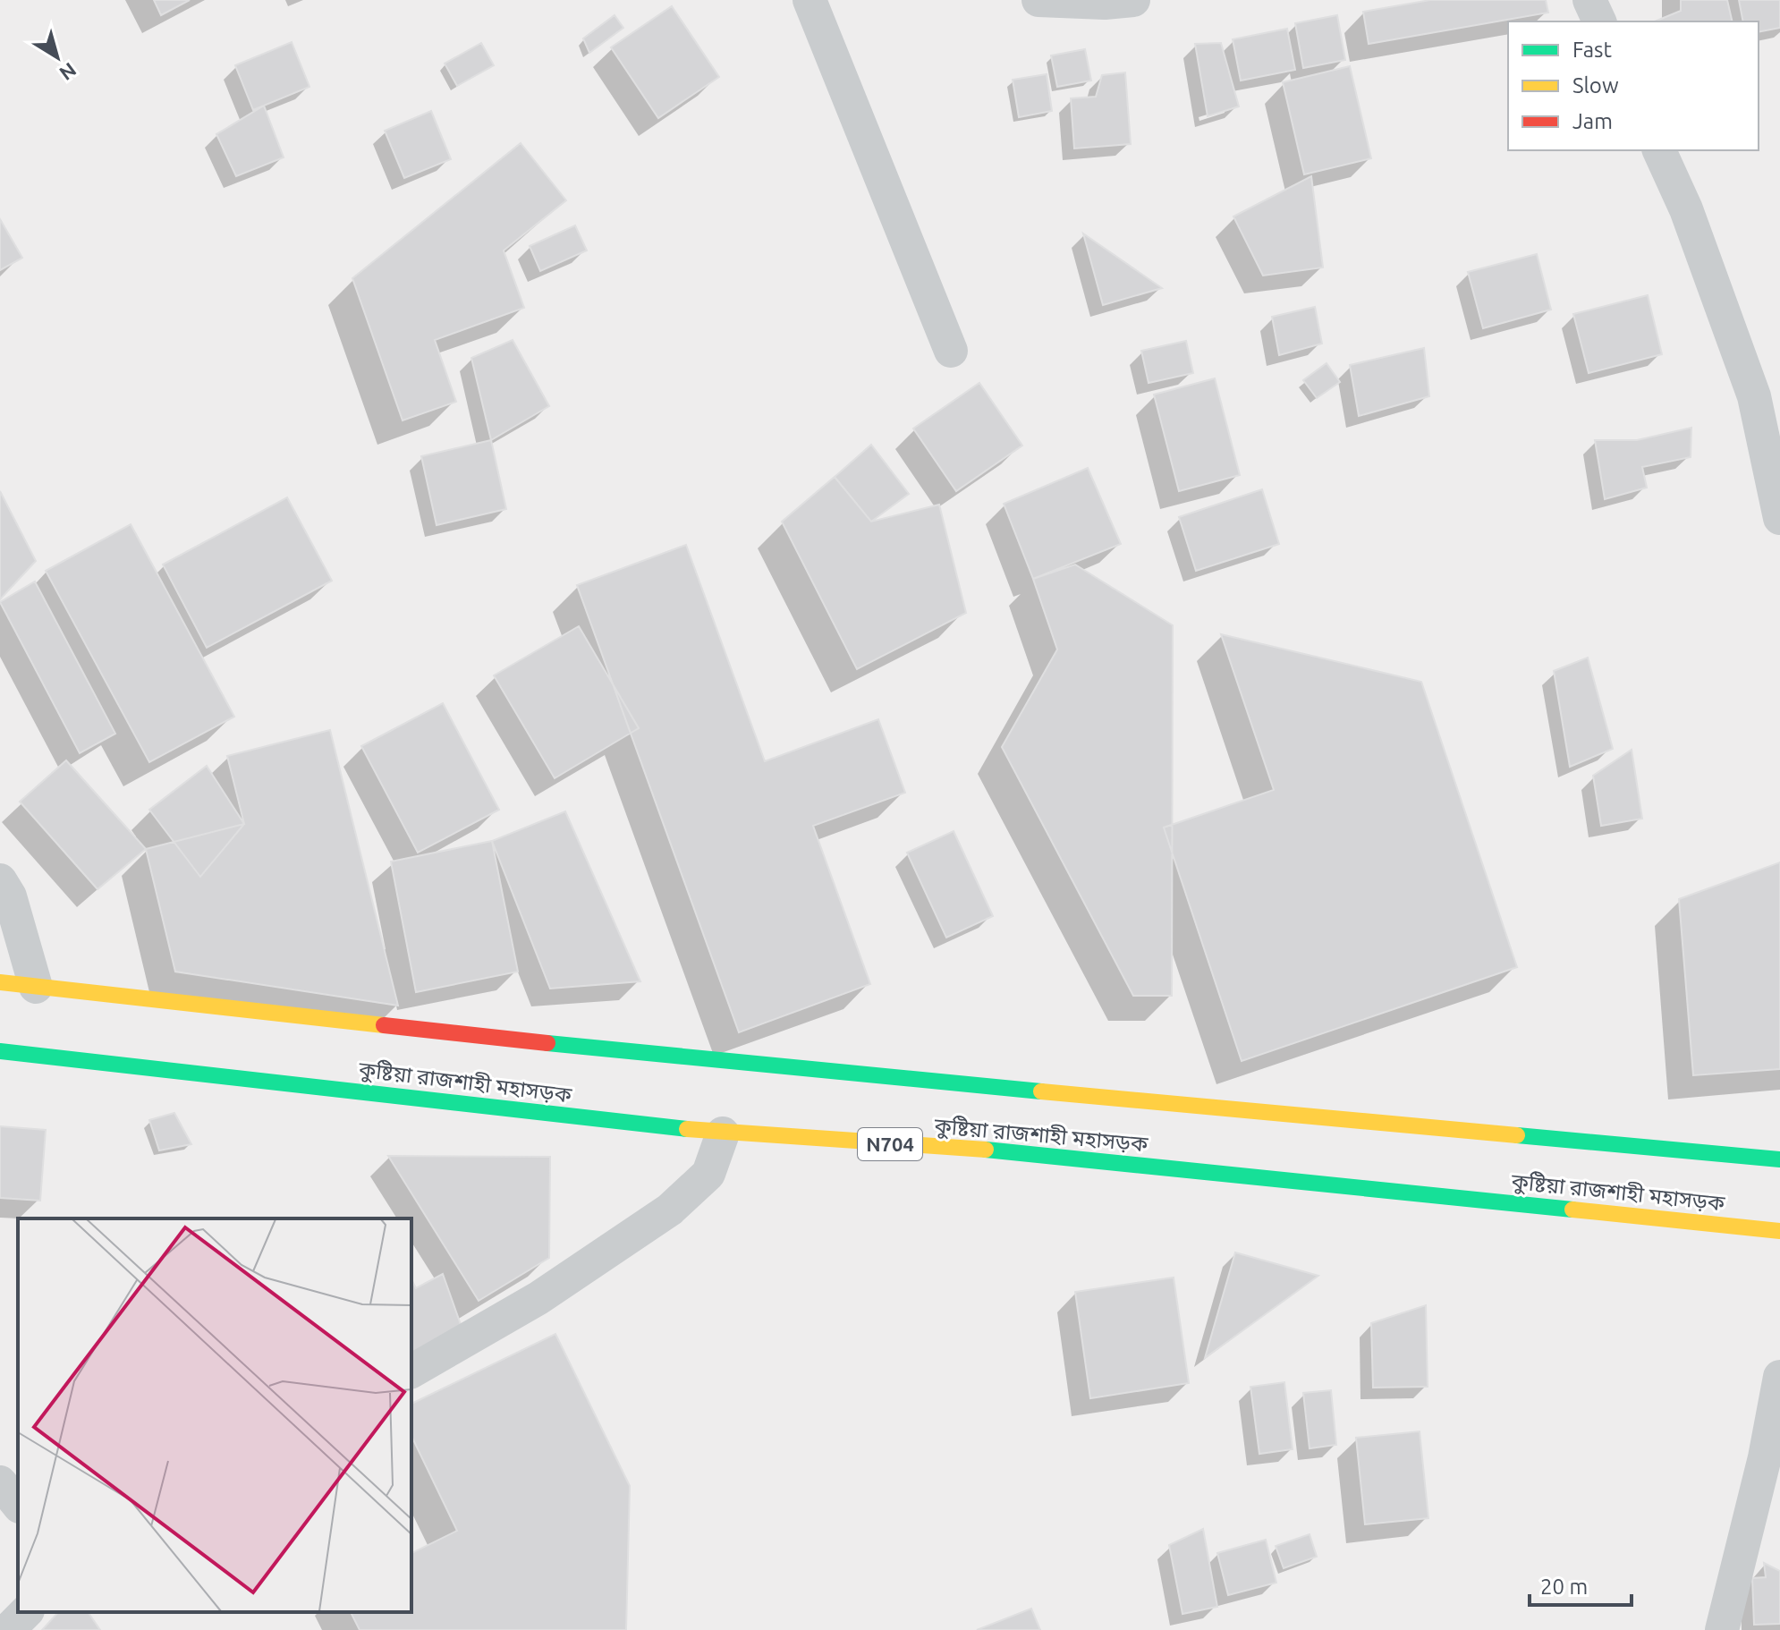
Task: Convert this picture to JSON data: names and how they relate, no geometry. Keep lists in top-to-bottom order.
{
  "streets": {
    "highway": ["কুষ্টিয়া রাজশাহী মহাসড়ক", "N704"]
  },
  "legend": ["Fast", "Slow", "Jam"],
  "scale_bar": "20 m",
  "north": "bottom right"
}
